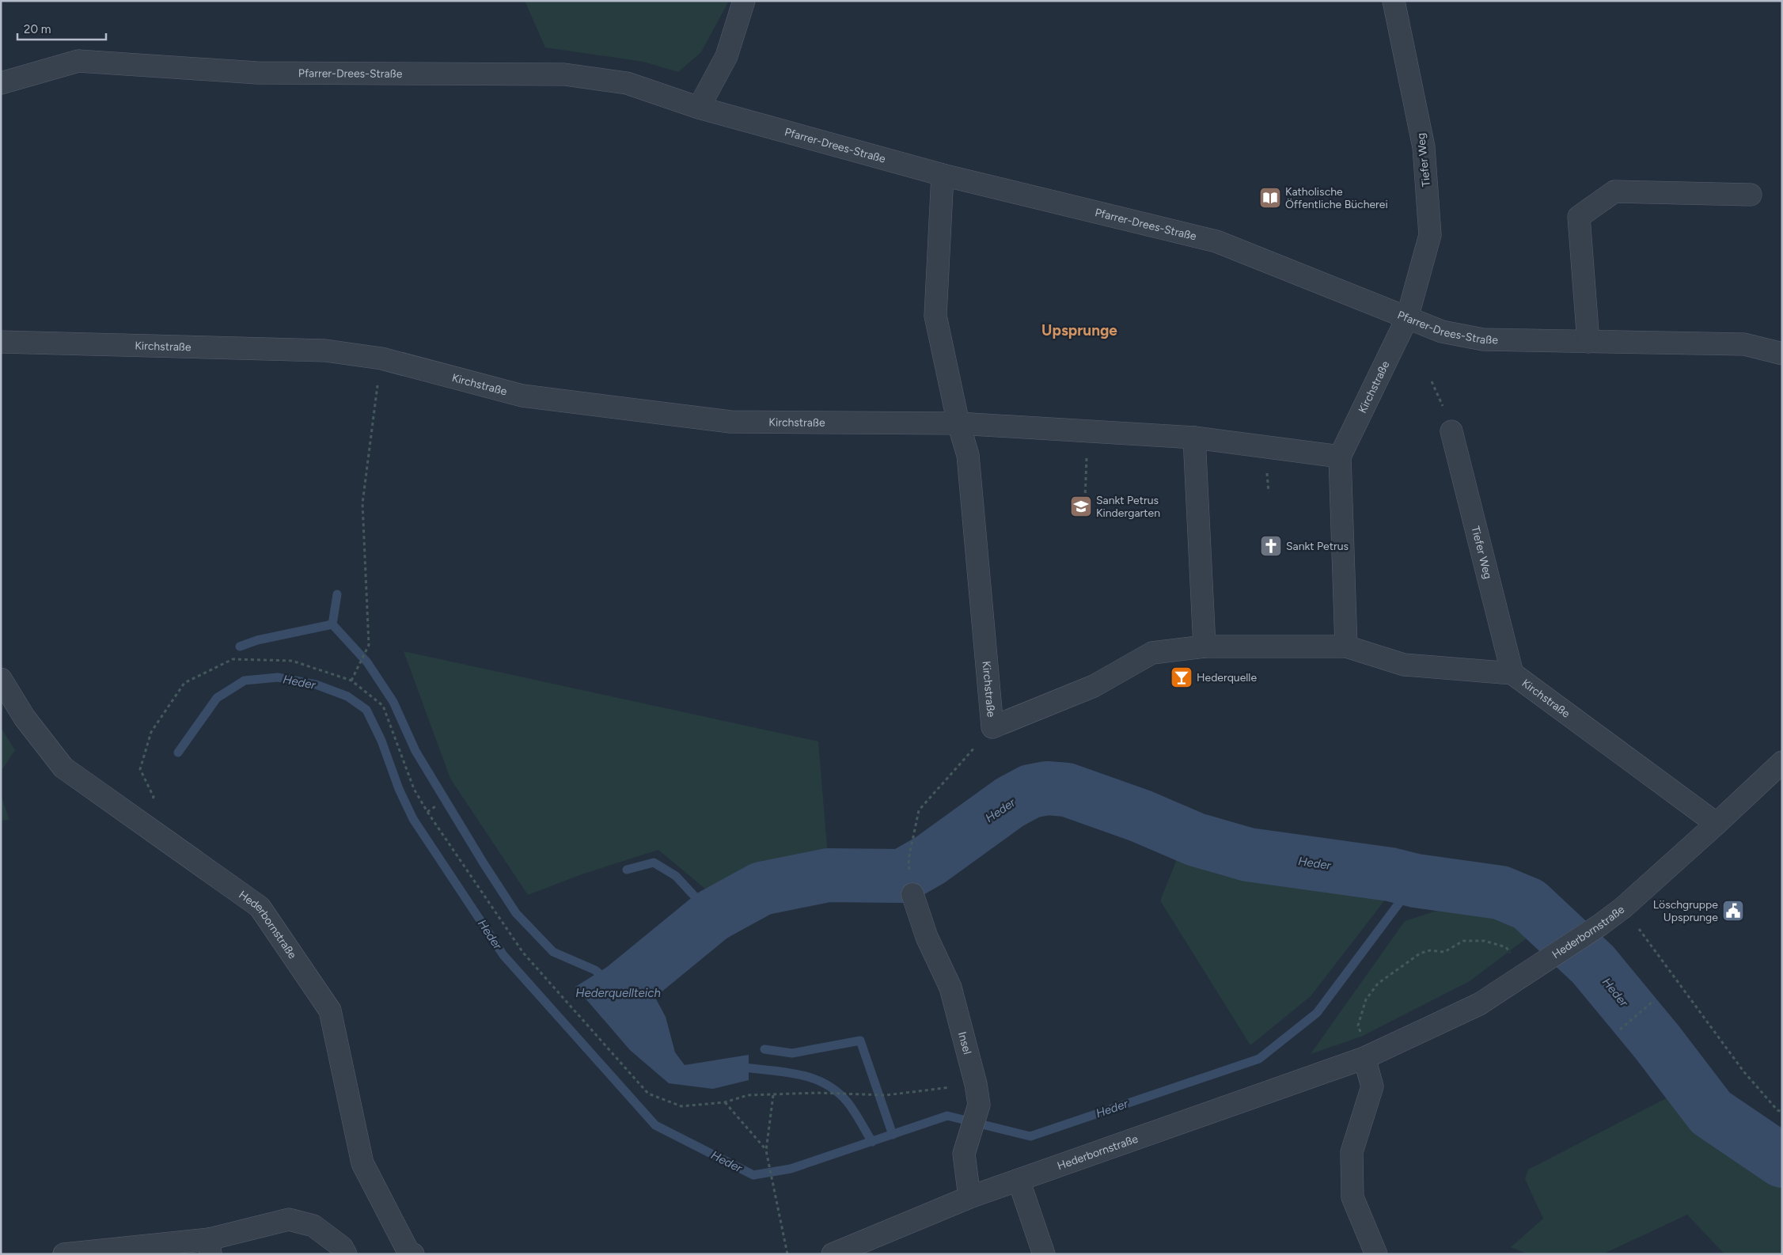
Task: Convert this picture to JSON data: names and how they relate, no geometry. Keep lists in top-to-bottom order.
{
  "streets": {
    "street": [
      "Pfarrer-Drees-Straße",
      "Tiefer Weg",
      "Kirchstraße",
      "Hederbornstraße",
      "Insel"
    ]
  },
  "crossings": [
    ["Pfarrer-Drees-Straße", "Tiefer Weg"],
    ["Pfarrer-Drees-Straße", "Kirchstraße"],
    ["Tiefer Weg", "Kirchstraße"],
    ["Kirchstraße", "Hederbornstraße"]
  ],
  "districts": ["Upsprunge"],
  "water": ["Heder", "Hederquellteich"],
  "places": {
    "library": ["Katholische Öffentliche Bücherei"],
    "school or university": ["Sankt Petrus Kindergarten"],
    "church": ["Sankt Petrus"],
    "bar": ["Hederquelle"],
    "public building": ["Löschgruppe Upsprunge"]
  },
  "scale_bar": "20 m"
}
